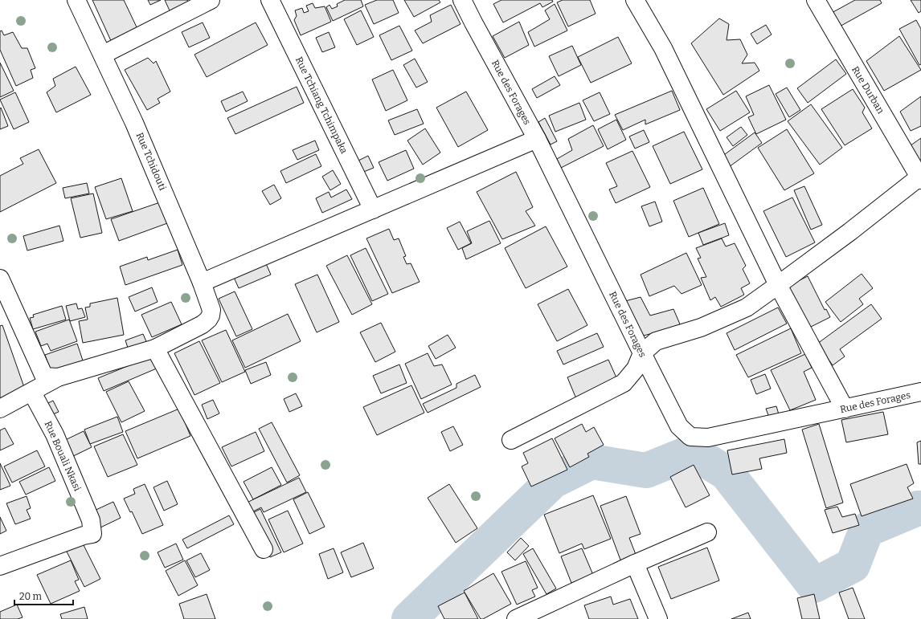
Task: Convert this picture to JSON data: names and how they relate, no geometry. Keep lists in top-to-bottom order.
{
  "streets": {
    "street": [
      "Rue Durban",
      "Rue des Forages",
      "Rue Tchiang Tchimpaka",
      "Rue Tchidouti",
      "Rue Bouali Nkasi"
    ]
  },
  "scale_bar": "20 m"
}
